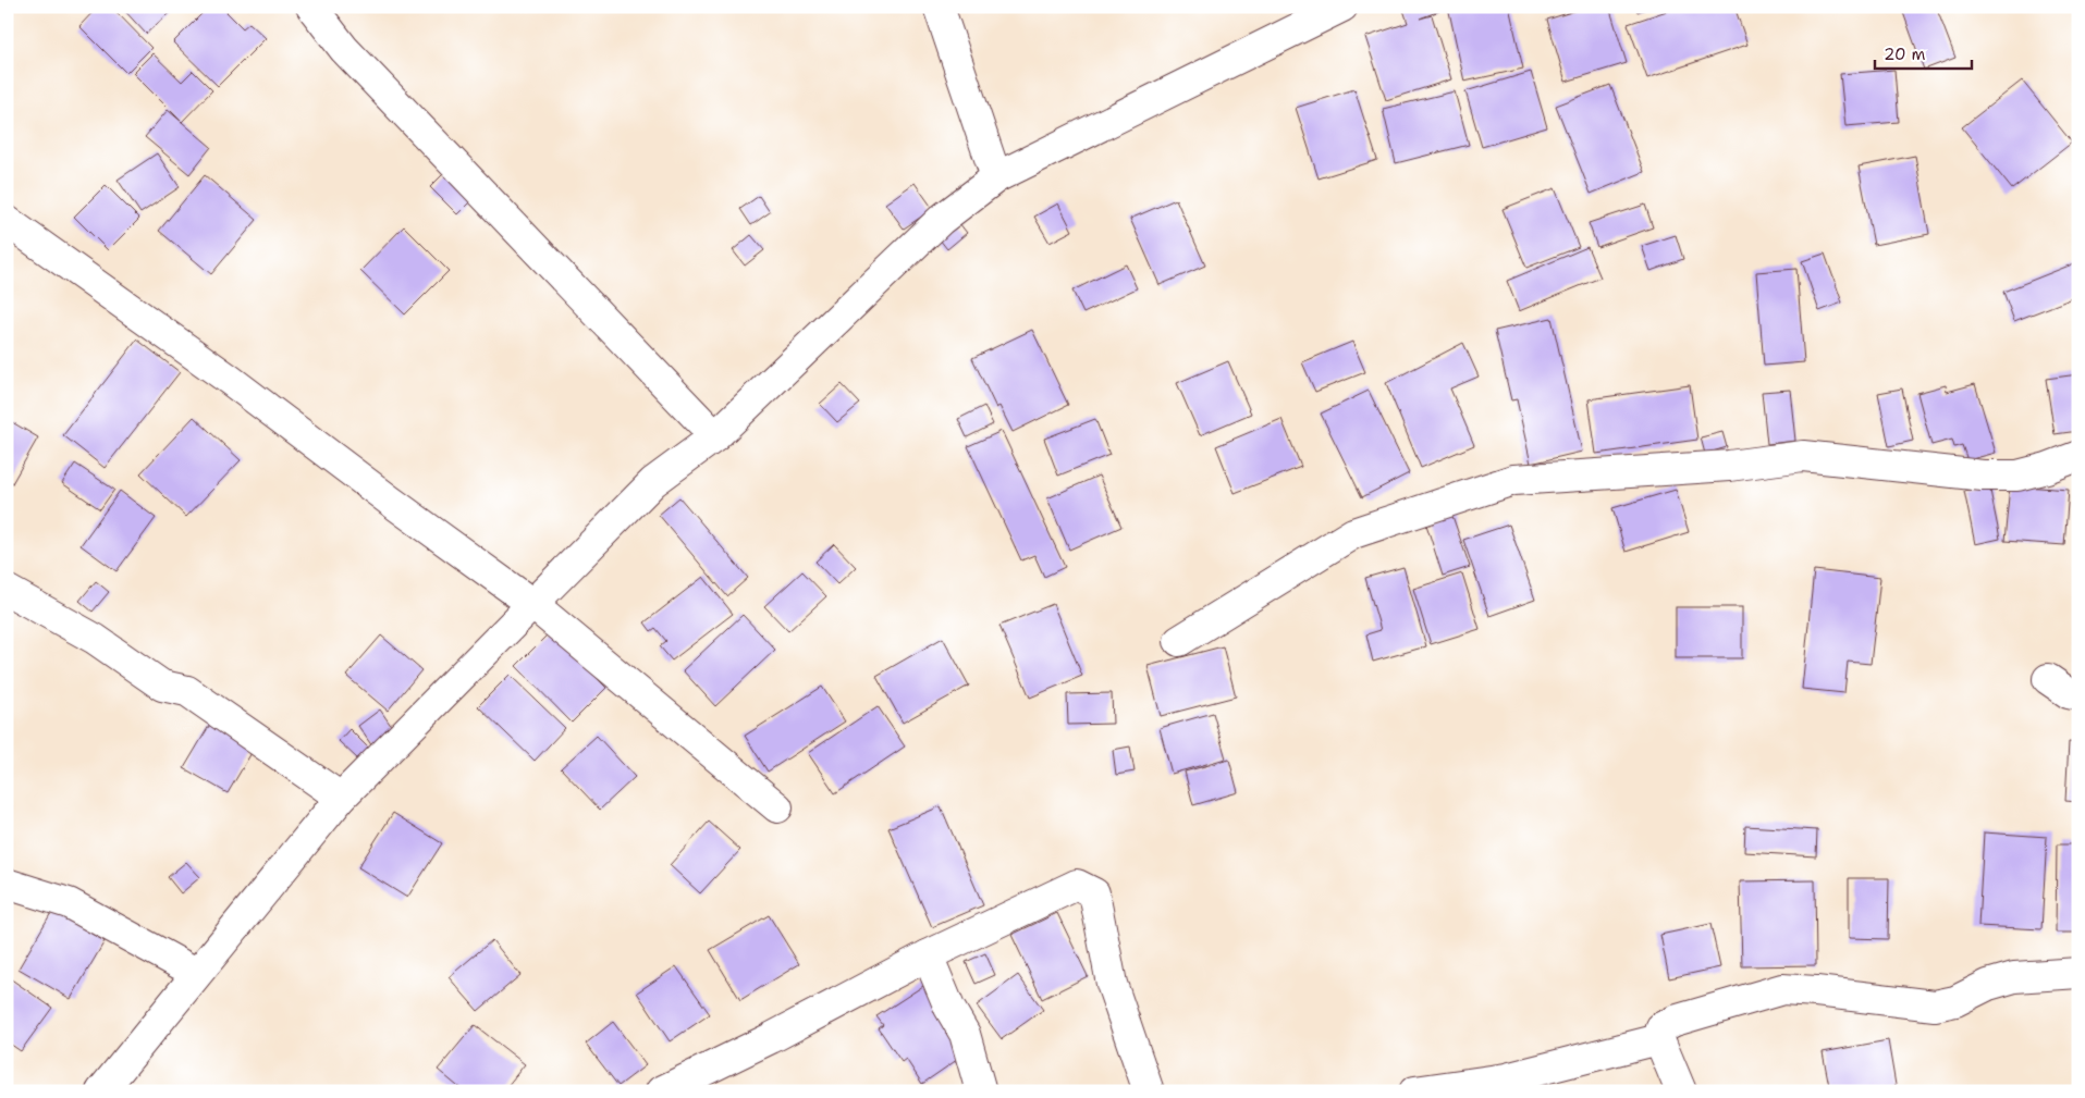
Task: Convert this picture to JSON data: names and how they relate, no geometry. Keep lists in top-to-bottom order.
{
  "scale_bar": "20 m"
}
